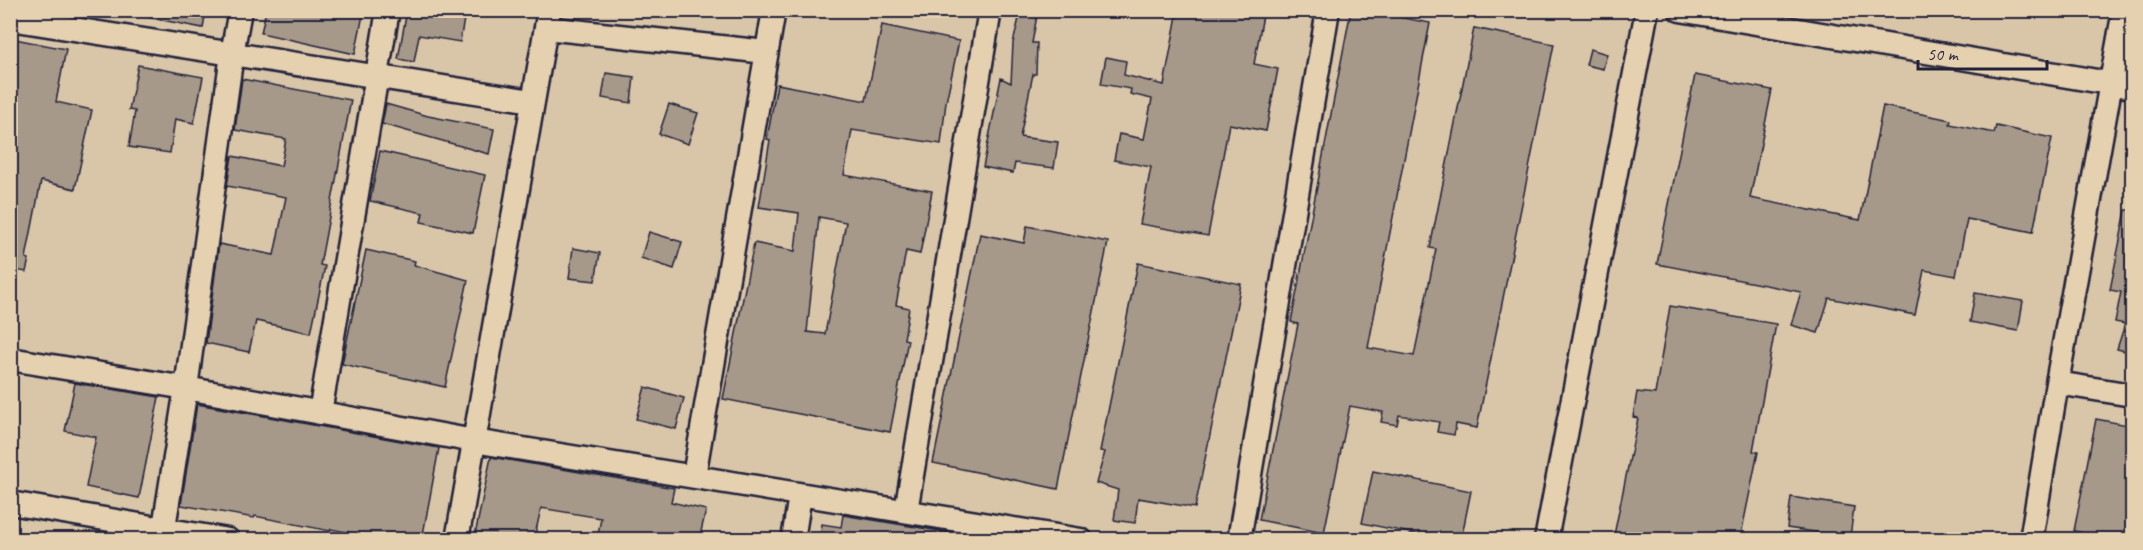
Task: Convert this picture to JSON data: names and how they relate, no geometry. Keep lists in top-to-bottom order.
{
  "scale_bar": "50 m"
}
